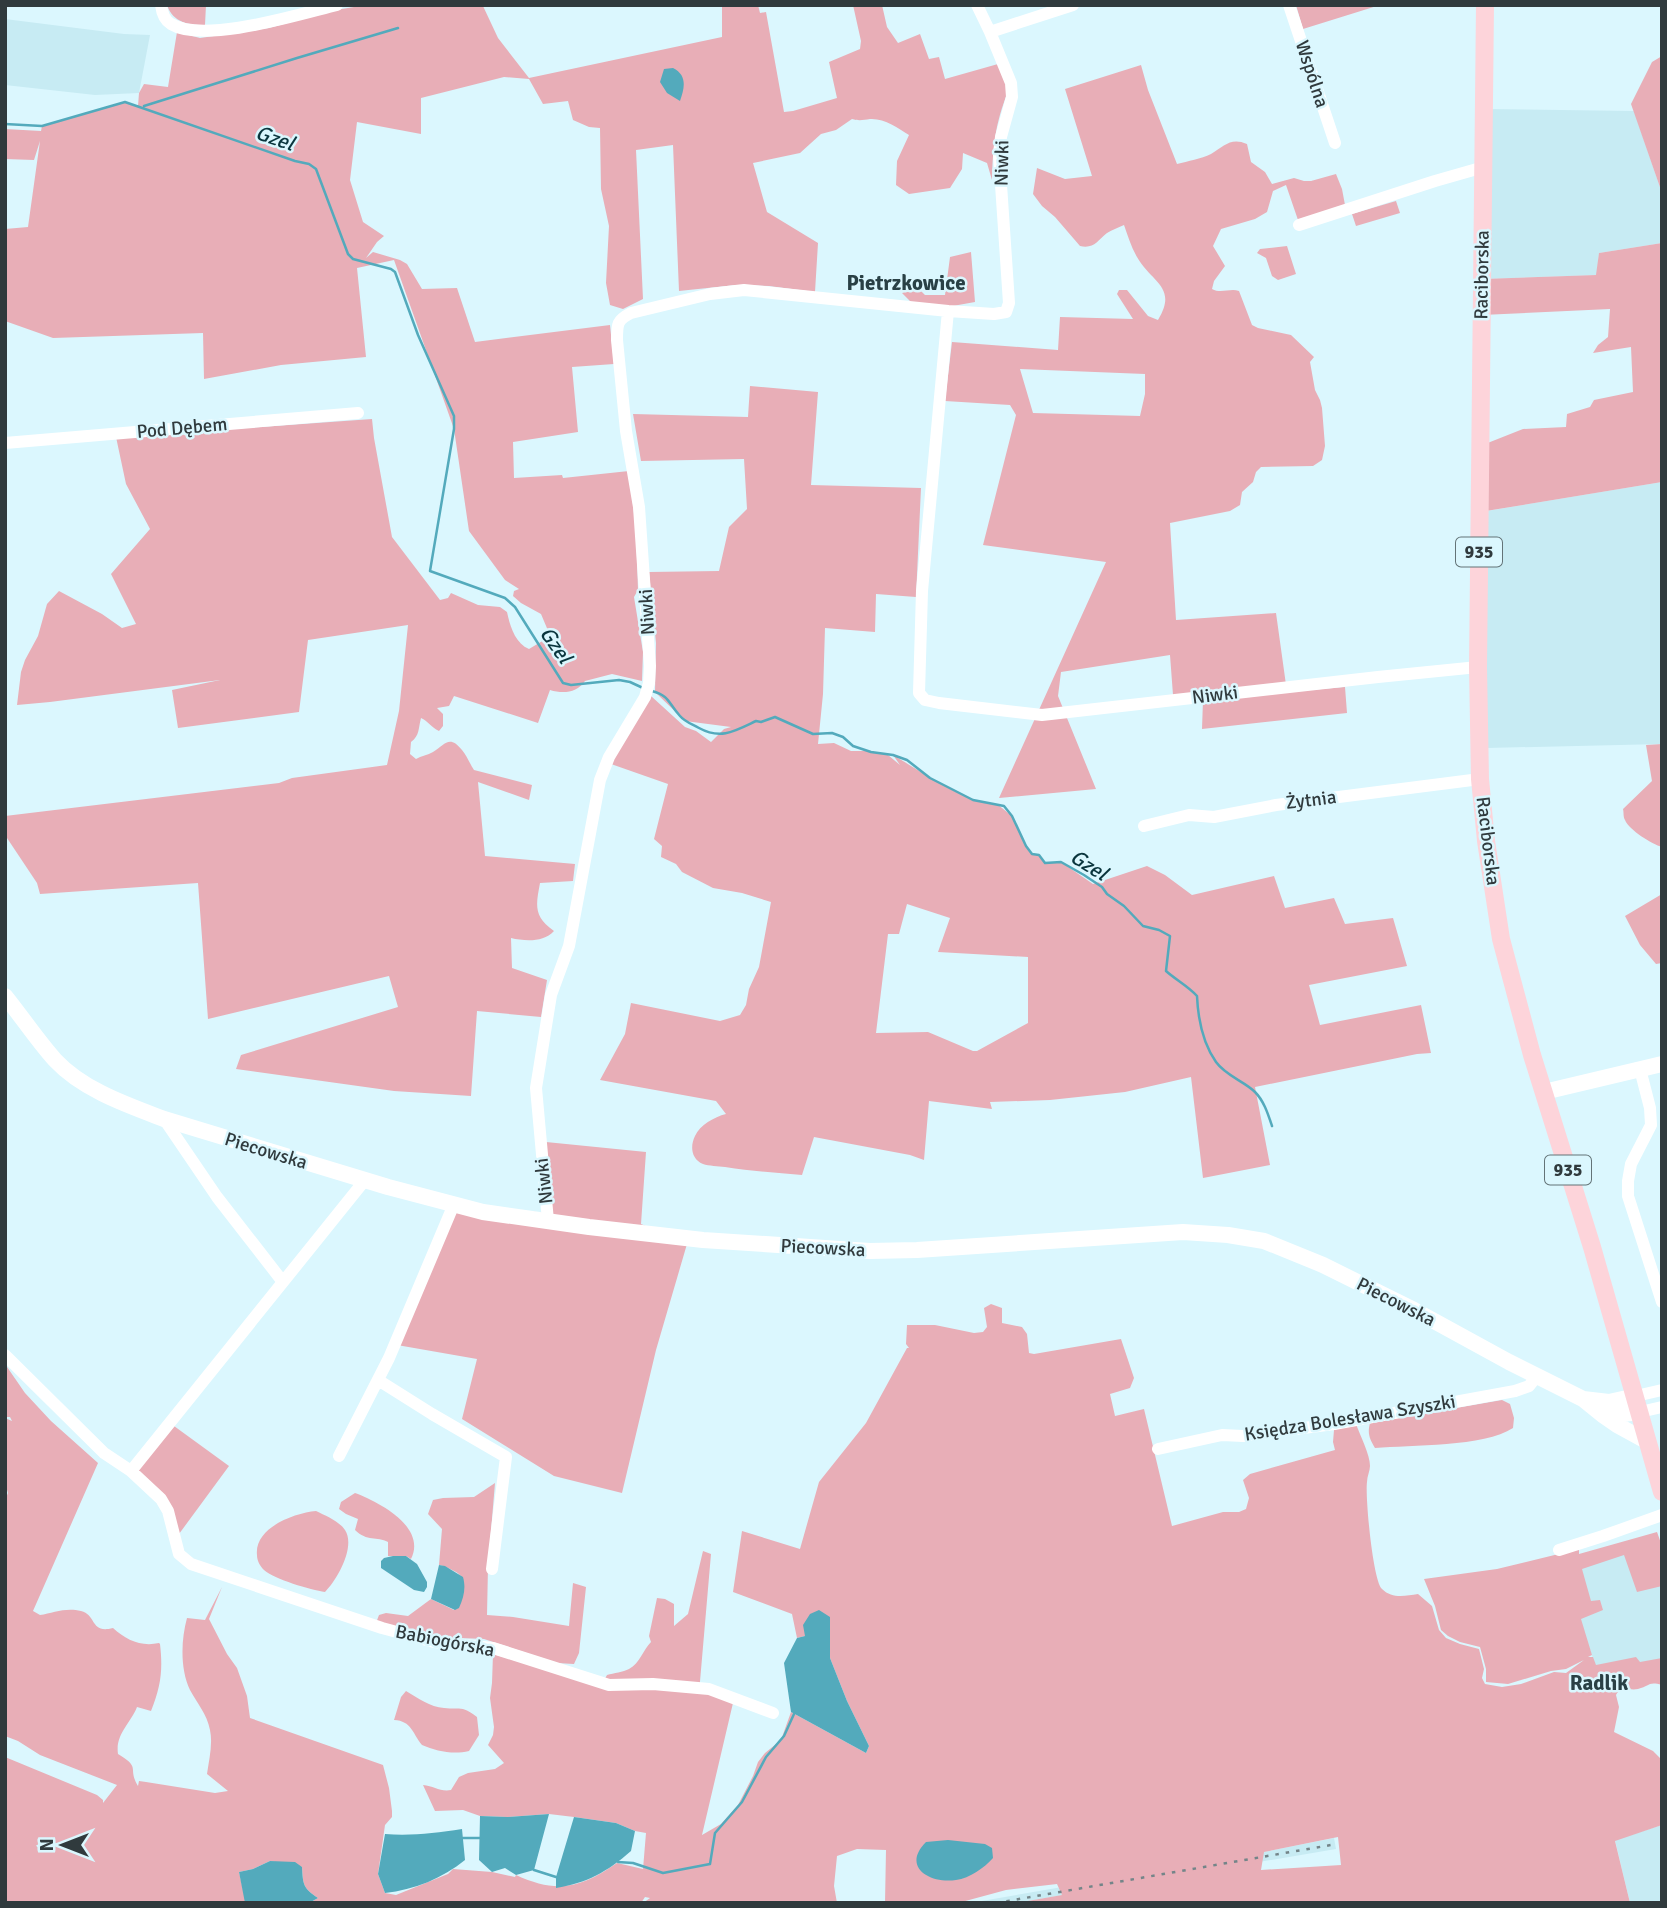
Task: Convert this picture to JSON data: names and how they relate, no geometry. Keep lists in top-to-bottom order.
{
  "streets": {
    "main road": ["Raciborska", "935"],
    "street": [
      "Wspólna",
      "Niwki",
      "Pod Dębem",
      "Żytnia",
      "Piecowska",
      "Księdza Bolesława Szyszki",
      "Babiogórska"
    ]
  },
  "crossings": [
    ["Niwki", "Raciborska"],
    ["Niwki", "Piecowska"],
    ["Raciborska", "Żytnia"],
    ["Raciborska", "Piecowska"],
    ["Piecowska", "Księdza Bolesława Szyszki"]
  ],
  "districts": ["Pietrzkowice", "Radlik"],
  "water": ["Gzel"],
  "north": "left"
}
